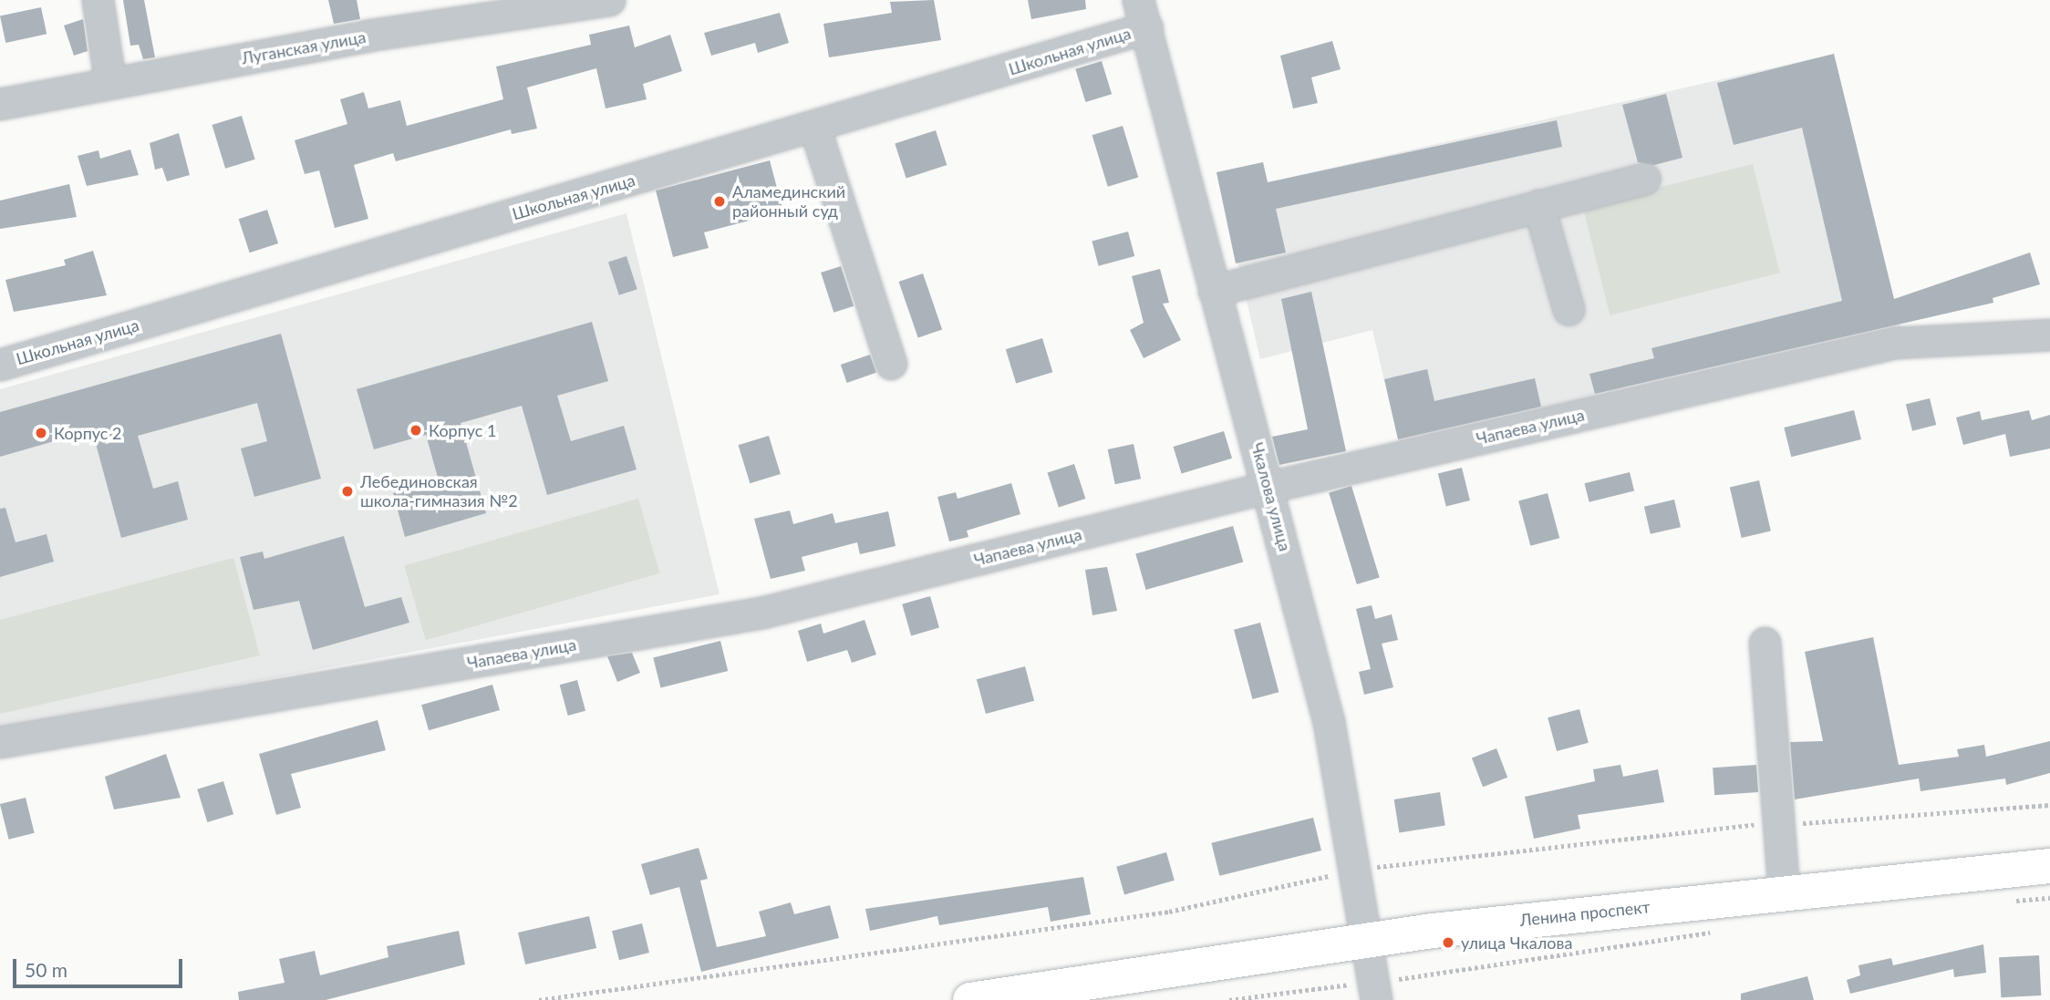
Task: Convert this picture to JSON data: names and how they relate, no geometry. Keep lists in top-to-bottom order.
{
  "streets": {
    "main road": ["Ленина проспект"],
    "street": [
      "Луганская улица",
      "Школьная улица",
      "Чапаева улица",
      "Чкалова улица"
    ]
  },
  "crossings": [
    ["Школьная улица", "Чкалова улица"],
    ["Чапаева улица", "Чкалова улица"],
    ["Чкалова улица", "Ленина проспект"]
  ],
  "places": [
    "Аламединский районный суд",
    "Корпус 1",
    "Корпус 2",
    "Лебединовская школа-гимназия №2",
    "улица Чкалова"
  ],
  "scale_bar": "50 m"
}
